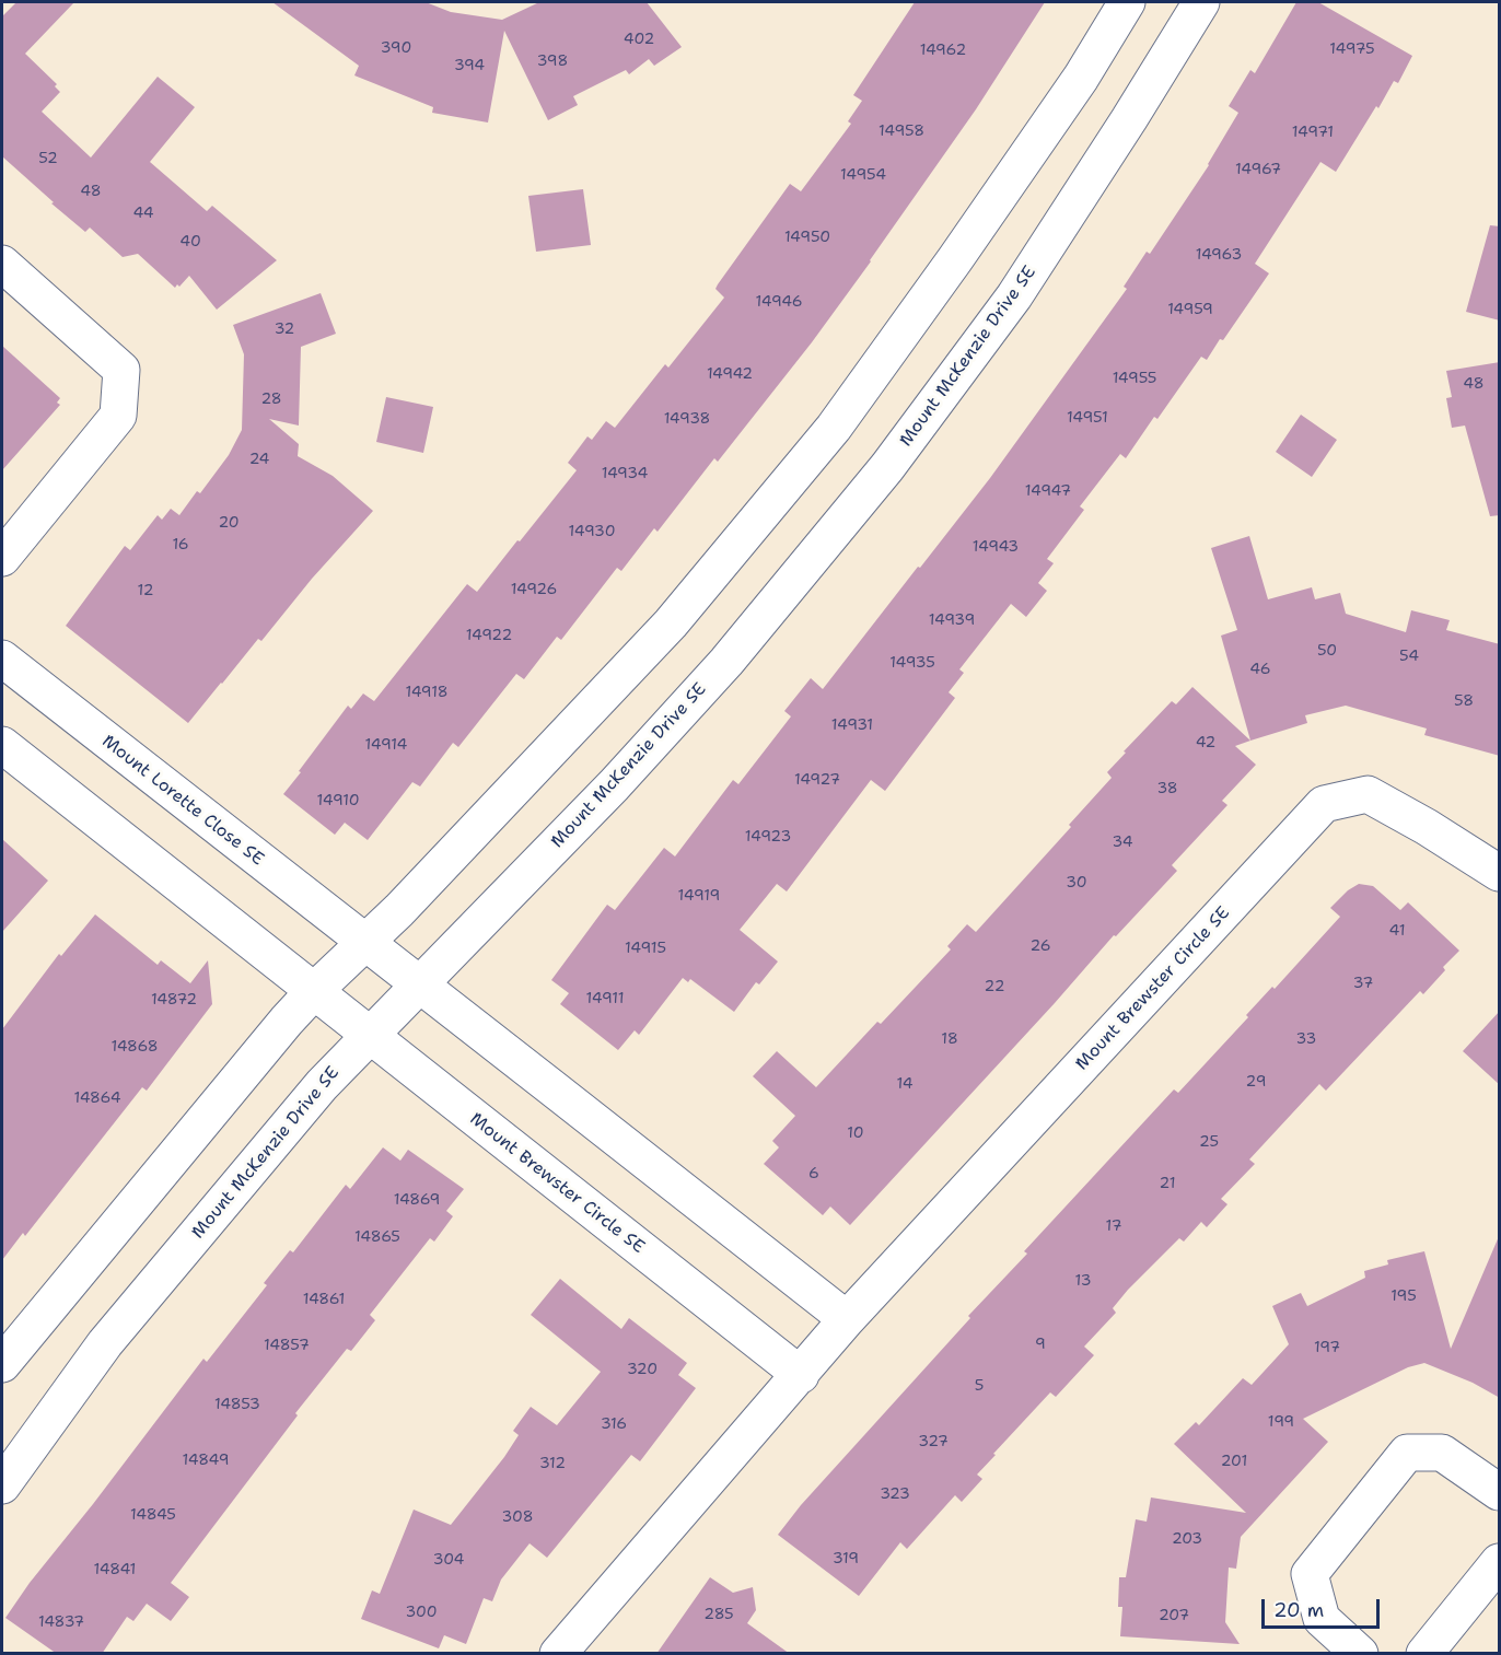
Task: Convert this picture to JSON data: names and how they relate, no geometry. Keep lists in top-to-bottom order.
{
  "streets": {
    "street": ["Mount McKenzie Drive SE", "Mount Lorette Close SE", "Mount Brewster Circle SE"]
  },
  "crossings": [
    ["Mount McKenzie Drive SE", "Mount Brewster Circle SE"]
  ],
  "house_numbers": [
    "402",
    "390",
    "14975",
    "14962",
    "398",
    "394",
    "14958",
    "14971",
    "52",
    "14967",
    "14954",
    "48",
    "44",
    "14950",
    "40",
    "14963",
    "14946",
    "14959",
    "32",
    "14942",
    "14955",
    "48",
    "28",
    "14951",
    "14938",
    "24",
    "14934",
    "14947",
    "20",
    "14930",
    "16",
    "14943",
    "14926",
    "12",
    "14939",
    "14922",
    "50",
    "54",
    "14935",
    "46",
    "14918",
    "58",
    "14931",
    "42",
    "14914",
    "14927",
    "38",
    "14910",
    "14923",
    "34",
    "30",
    "14919",
    "41",
    "26",
    "14915",
    "37",
    "22",
    "14911",
    "14872",
    "18",
    "33",
    "14868",
    "29",
    "14",
    "14864",
    "10",
    "25",
    "6",
    "21",
    "14869",
    "17",
    "14865",
    "13",
    "195",
    "14861",
    "9",
    "14857",
    "197",
    "320",
    "5",
    "14853",
    "199",
    "316",
    "327",
    "14849",
    "201",
    "312",
    "323",
    "14845",
    "308",
    "203",
    "319",
    "304",
    "14841",
    "300",
    "285",
    "207",
    "14837"
  ],
  "scale_bar": "20 m"
}
